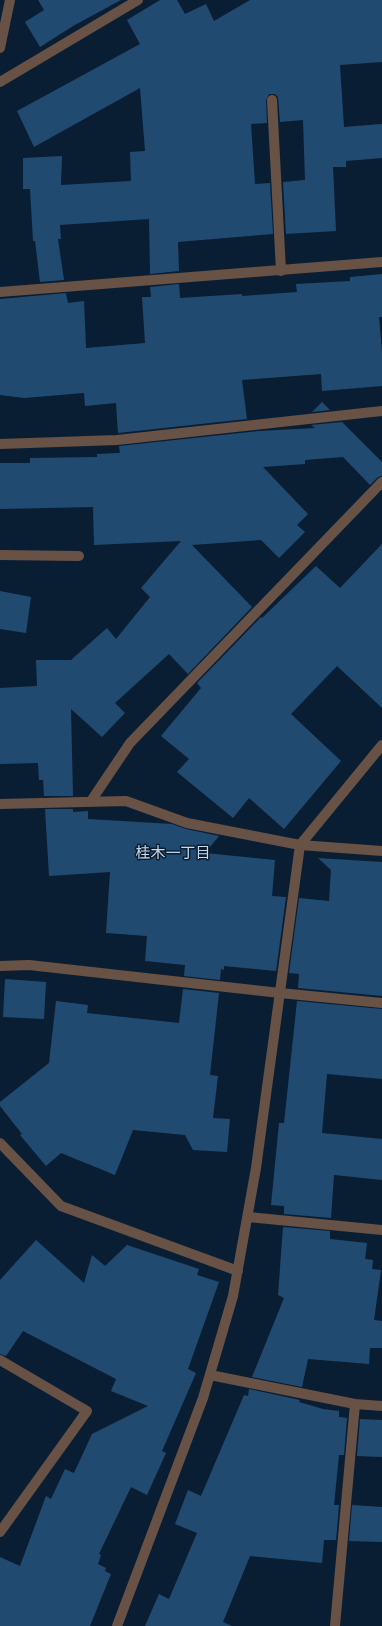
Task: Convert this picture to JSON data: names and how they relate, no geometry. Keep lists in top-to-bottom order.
{
  "districts": ["桂木一丁目"]
}
